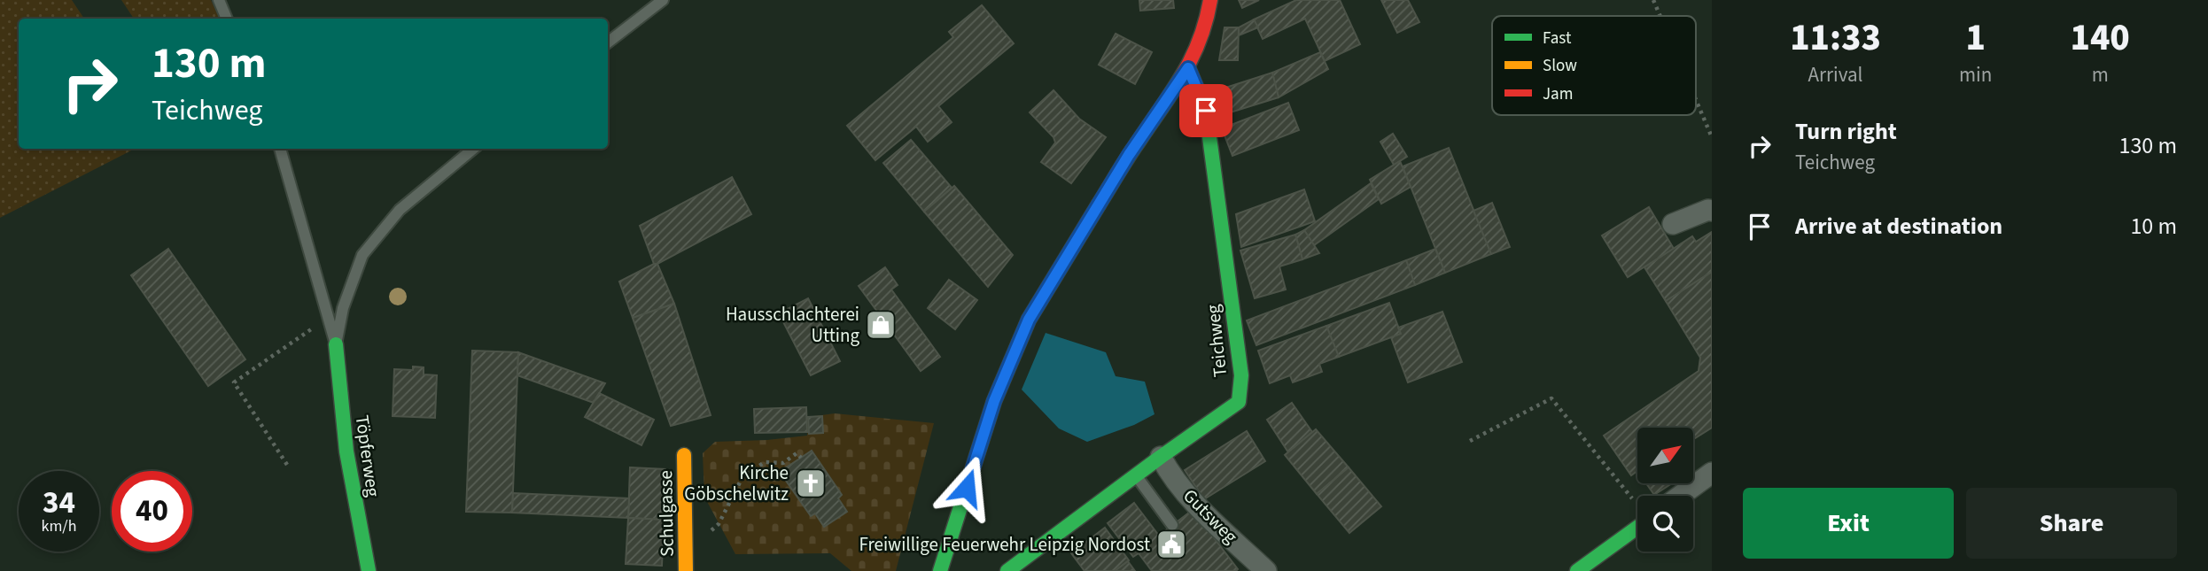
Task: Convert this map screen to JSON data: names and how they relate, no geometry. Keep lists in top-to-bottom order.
{
  "streets": {
    "street": [
      "Teichweg",
      "Töpferweg",
      "Schulgasse",
      "Gutsweg"
    ]
  },
  "crossings": [
    ["Teichweg", "Gutsweg"]
  ],
  "places": {
    "shop": ["Hausschlachterei Utting"],
    "church": ["Kirche Göbschelwitz"],
    "public building": ["Freiwillige Feuerwehr Leipzig Nordost"]
  },
  "legend": ["Fast", "Slow", "Jam"],
  "north": "top right",
  "page": {
    "eta": [
      "11:33",
      "Arrival",
      "1",
      "min",
      "140",
      "m"
    ],
    "turn": ["130 m", "Teichweg"],
    "list": [
      {
        "name": "Turn right",
        "note": "Teichweg",
        "value": "130 m"
      },
      {
        "name": "Arrive at destination",
        "value": "10 m"
      }
    ],
    "speed": "34 km/h",
    "limit": "40",
    "buttons": ["Exit", "Share"]
  }
}
